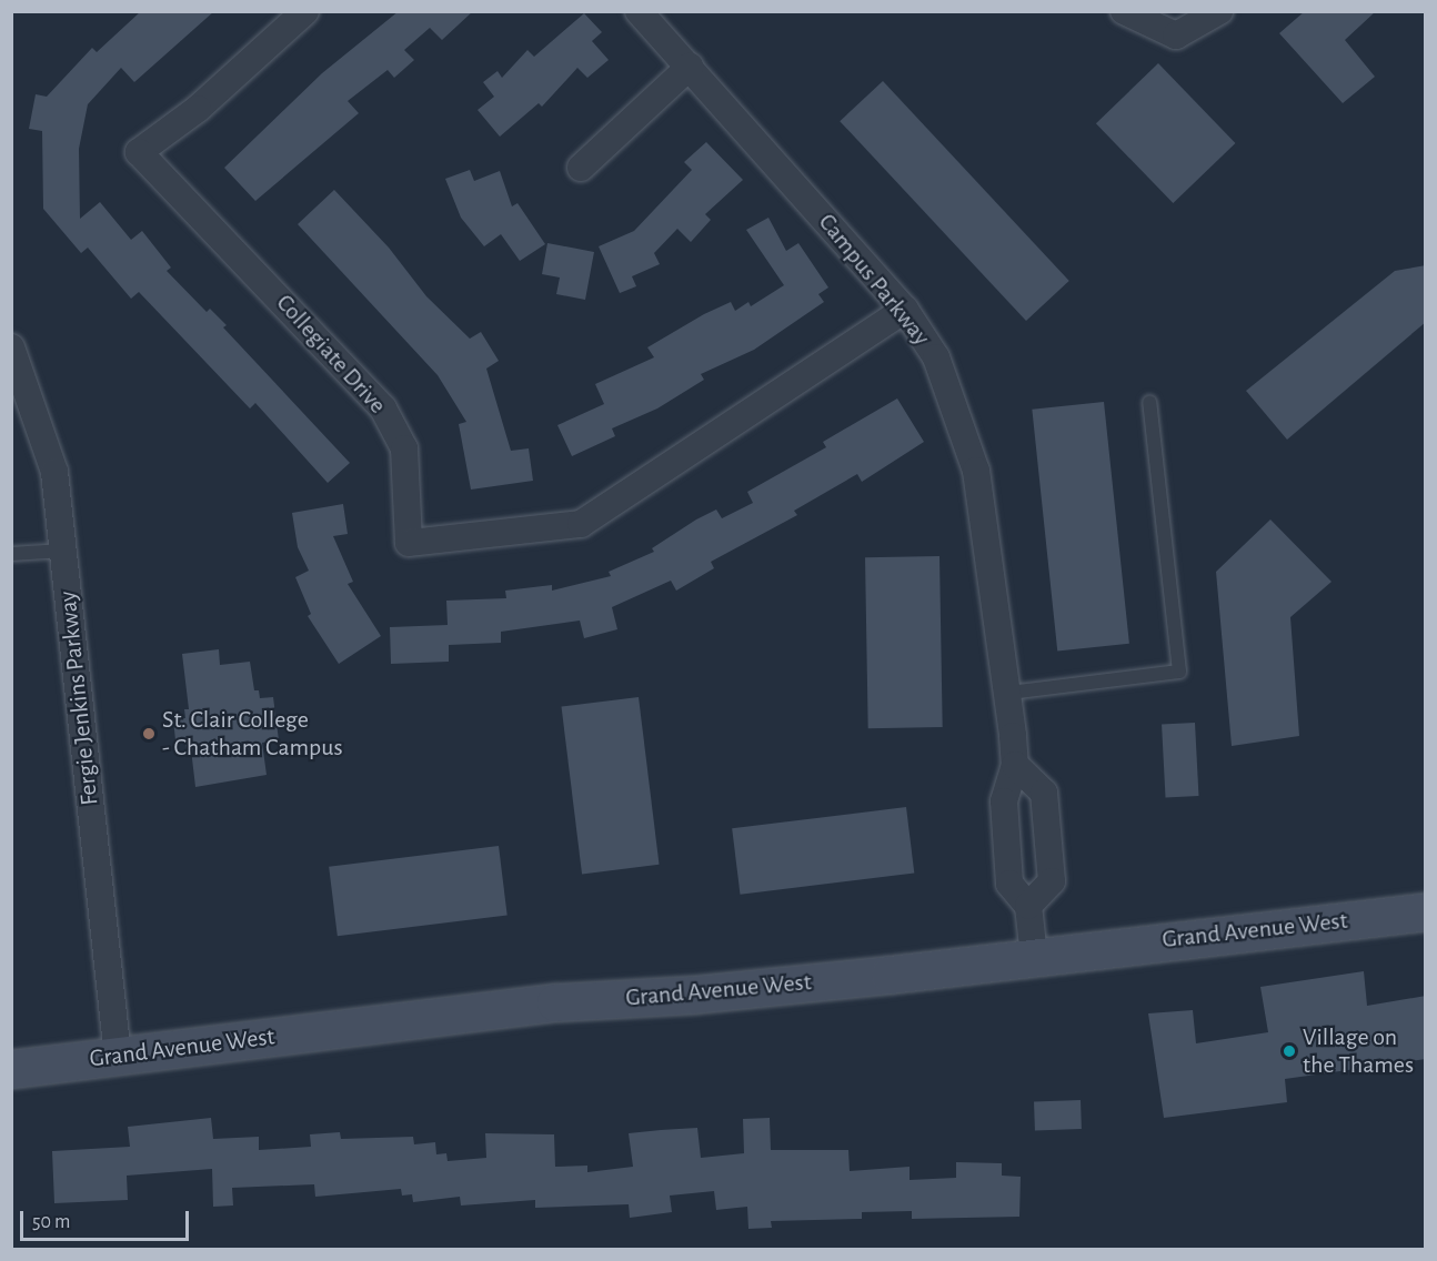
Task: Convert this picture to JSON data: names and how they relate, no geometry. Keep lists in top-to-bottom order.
{
  "streets": {
    "main road": ["Grand Avenue West"],
    "street": ["Campus Parkway", "Collegiate Drive", "Fergie Jenkins Parkway"]
  },
  "crossings": [
    ["Campus Parkway", "Collegiate Drive"],
    ["Campus Parkway", "Grand Avenue West"],
    ["Fergie Jenkins Parkway", "Grand Avenue West"]
  ],
  "places": ["St. Clair College - Chatham Campus", "Village on the Thames"],
  "scale_bar": "50 m"
}
